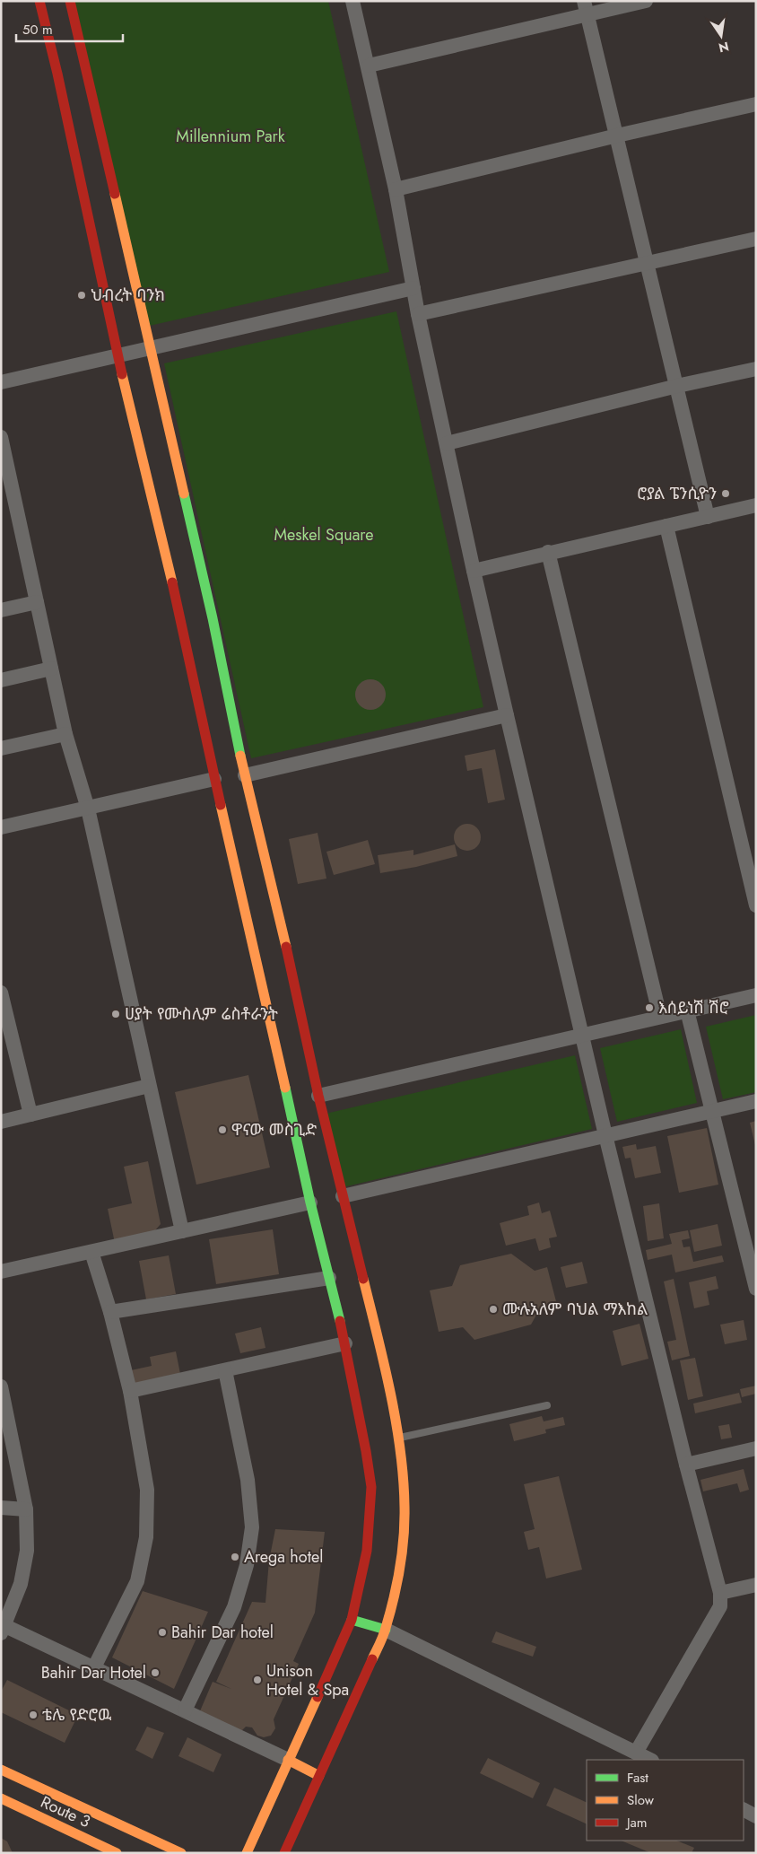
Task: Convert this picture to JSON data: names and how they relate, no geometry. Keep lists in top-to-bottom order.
{
  "streets": {
    "street": ["Route 3"]
  },
  "parks": ["Millennium Park", "Meskel Square"],
  "places": [
    "ህብረት ባንክ",
    "ሮያል ፔንሲዮን",
    "እሰይነሽ ሽሮ",
    "ሀያት የሙስሊም ሬስቶራንት",
    "ዋናው መስጊድ",
    "ሙሉአለም ባህል ማእከል",
    "Arega hotel",
    "Bahir Dar hotel",
    "Bahir Dar Hotel",
    "Unison Hotel & Spa",
    "ቴሌ የድሮዉ"
  ],
  "legend": ["Fast", "Slow", "Jam"],
  "scale_bar": "50 m",
  "north": "bottom"
}
